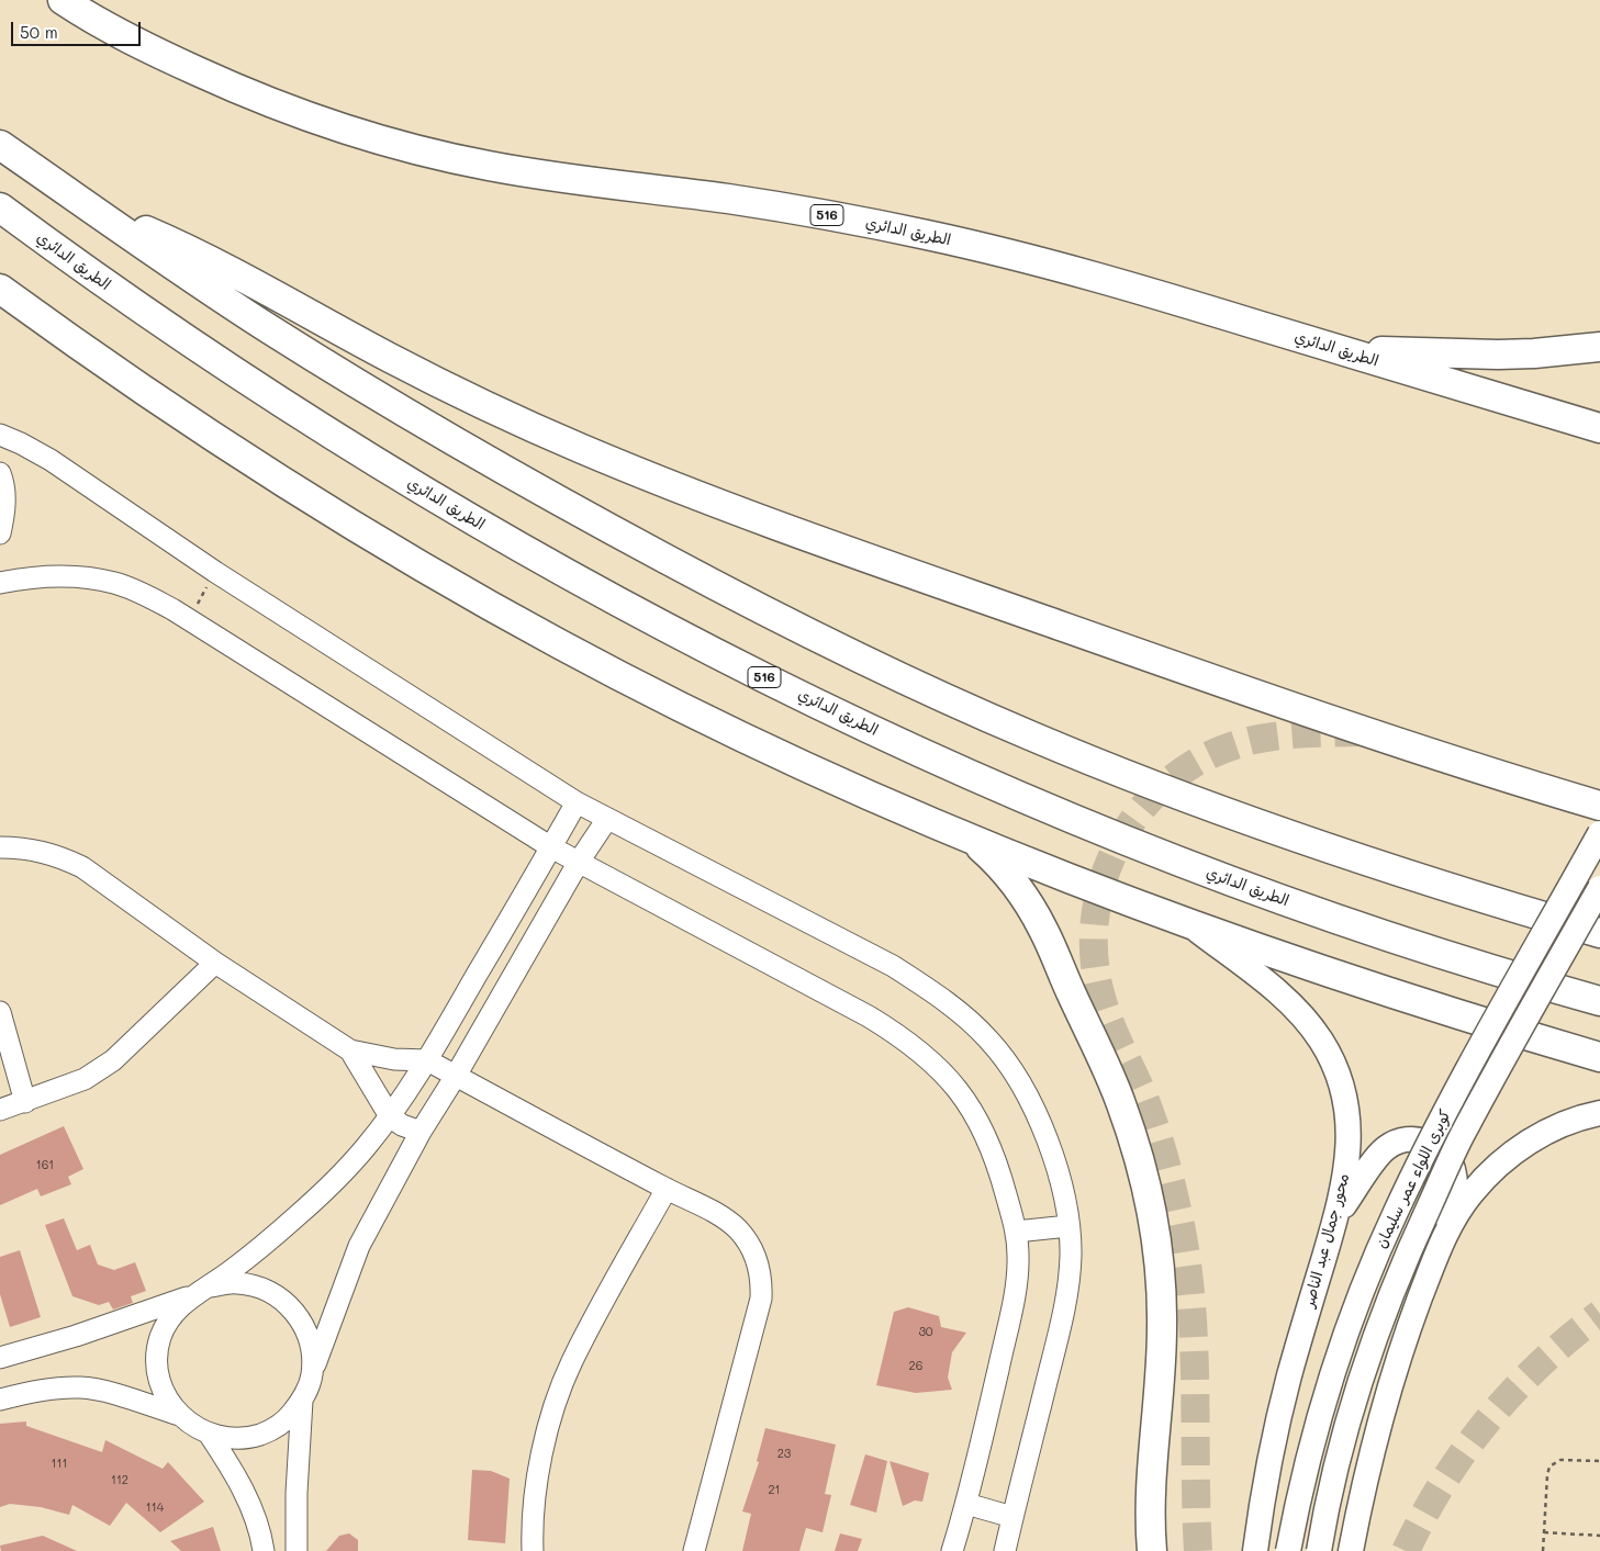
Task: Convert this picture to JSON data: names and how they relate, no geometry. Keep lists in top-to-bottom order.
{
  "streets": {
    "highway": ["516", "الطريق الدائري"],
    "main road": ["كوبرى اللواء عمر سليمان", "محور جمال عبد الناصر"]
  },
  "house_numbers": [
    "161",
    "30",
    "26",
    "23",
    "111",
    "112",
    "21",
    "114"
  ],
  "scale_bar": "50 m"
}
